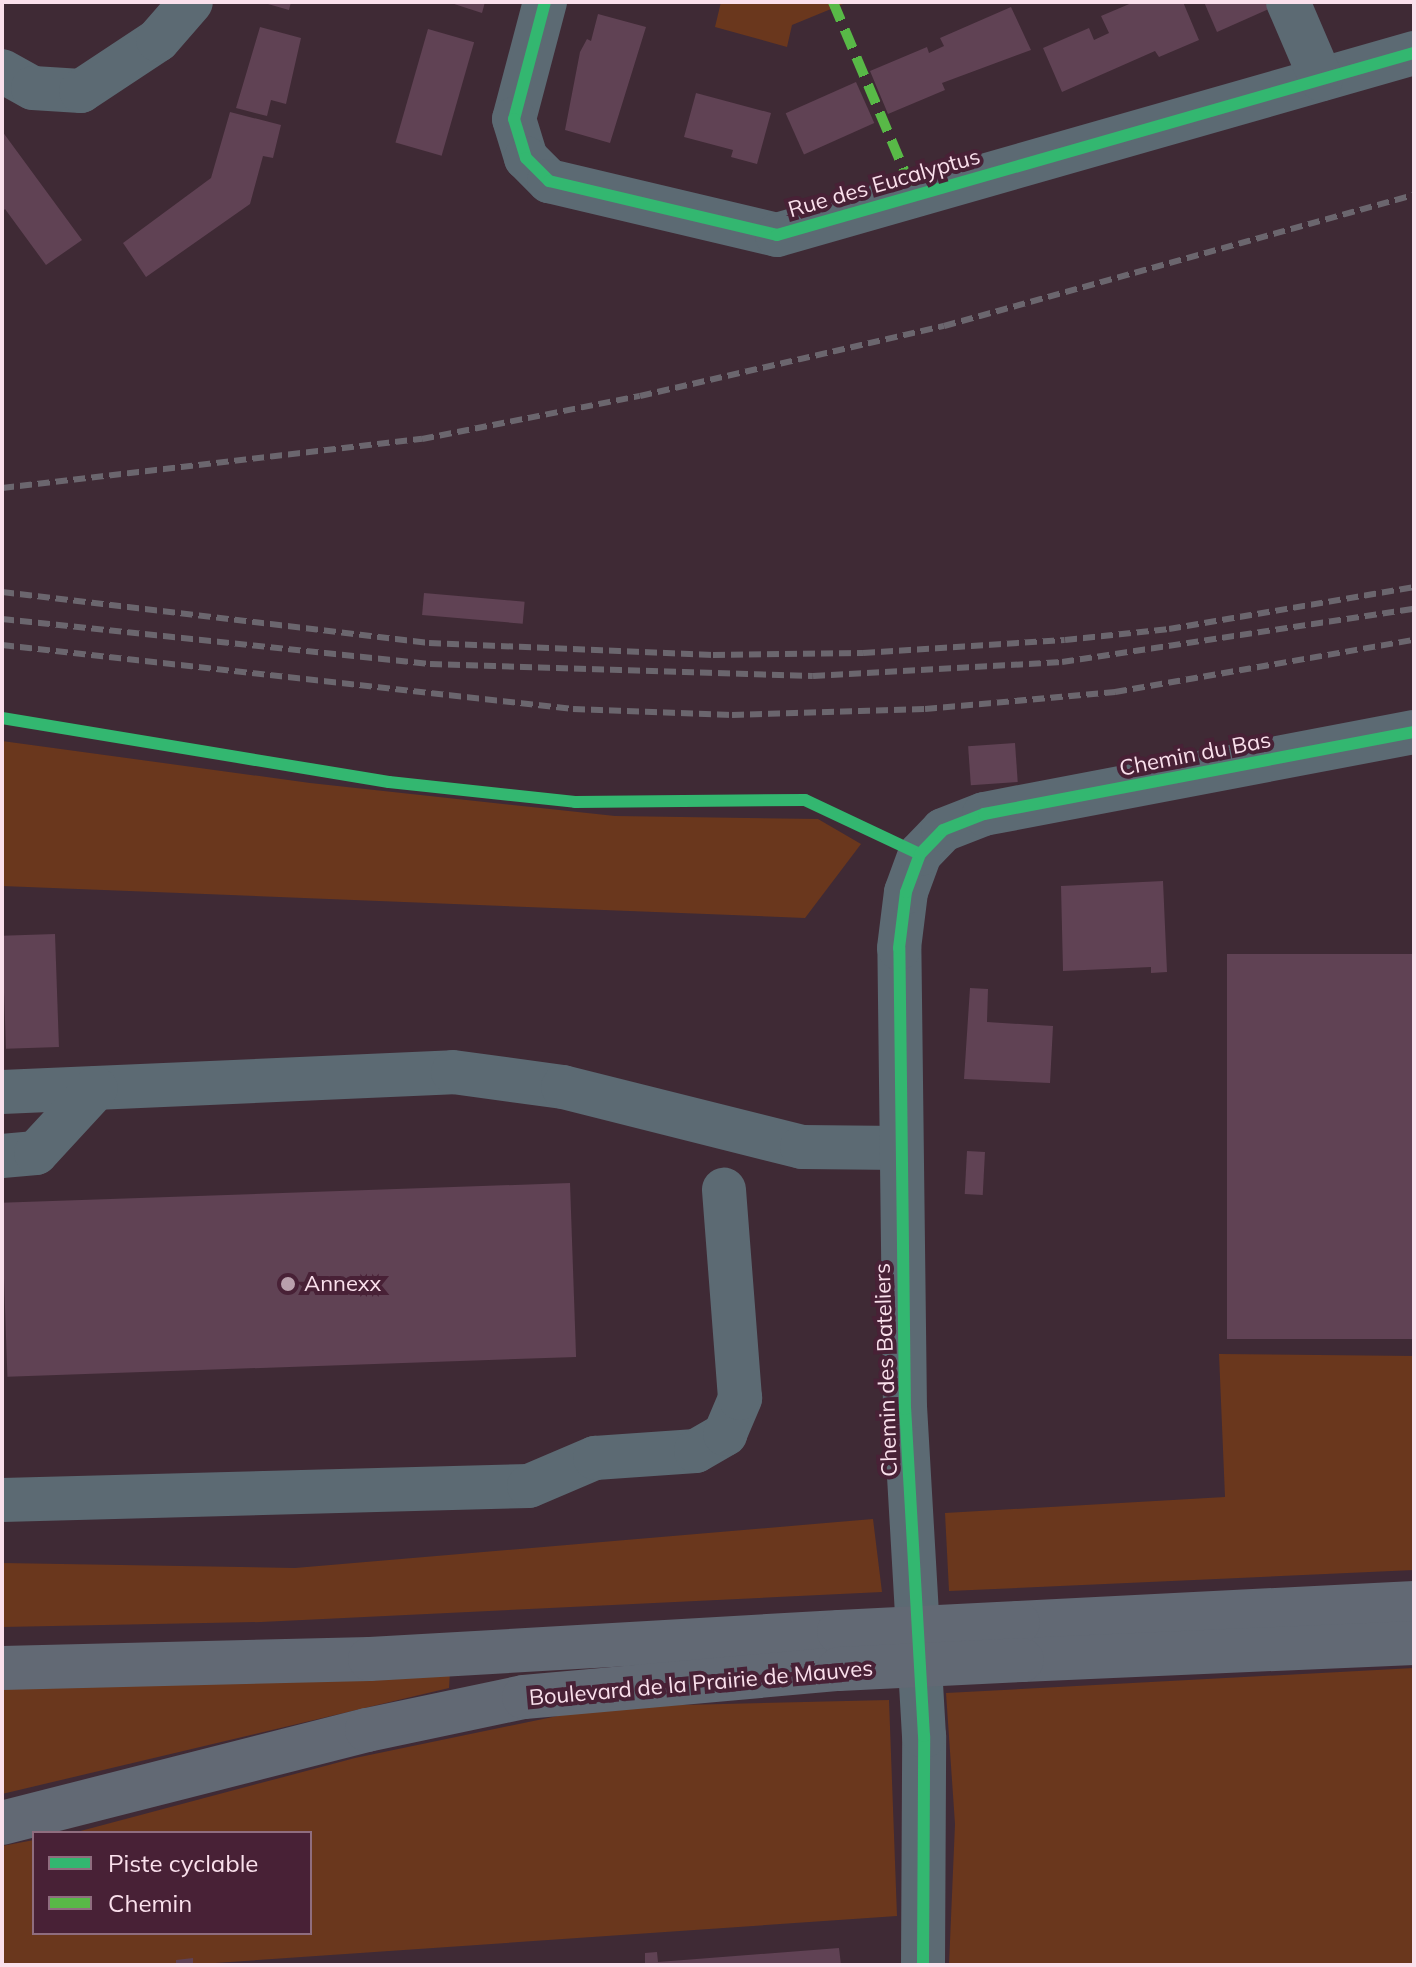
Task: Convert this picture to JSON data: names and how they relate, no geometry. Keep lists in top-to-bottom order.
{
  "streets": {
    "main road": ["Boulevard de la Prairie de Mauves"],
    "street": ["Rue des Eucalyptus", "Chemin du Bas", "Chemin des Bateliers"]
  },
  "crossings": [
    ["Chemin du Bas", "Chemin des Bateliers"]
  ],
  "places": ["Annexx"],
  "legend": ["Piste cyclable", "Chemin"]
}
